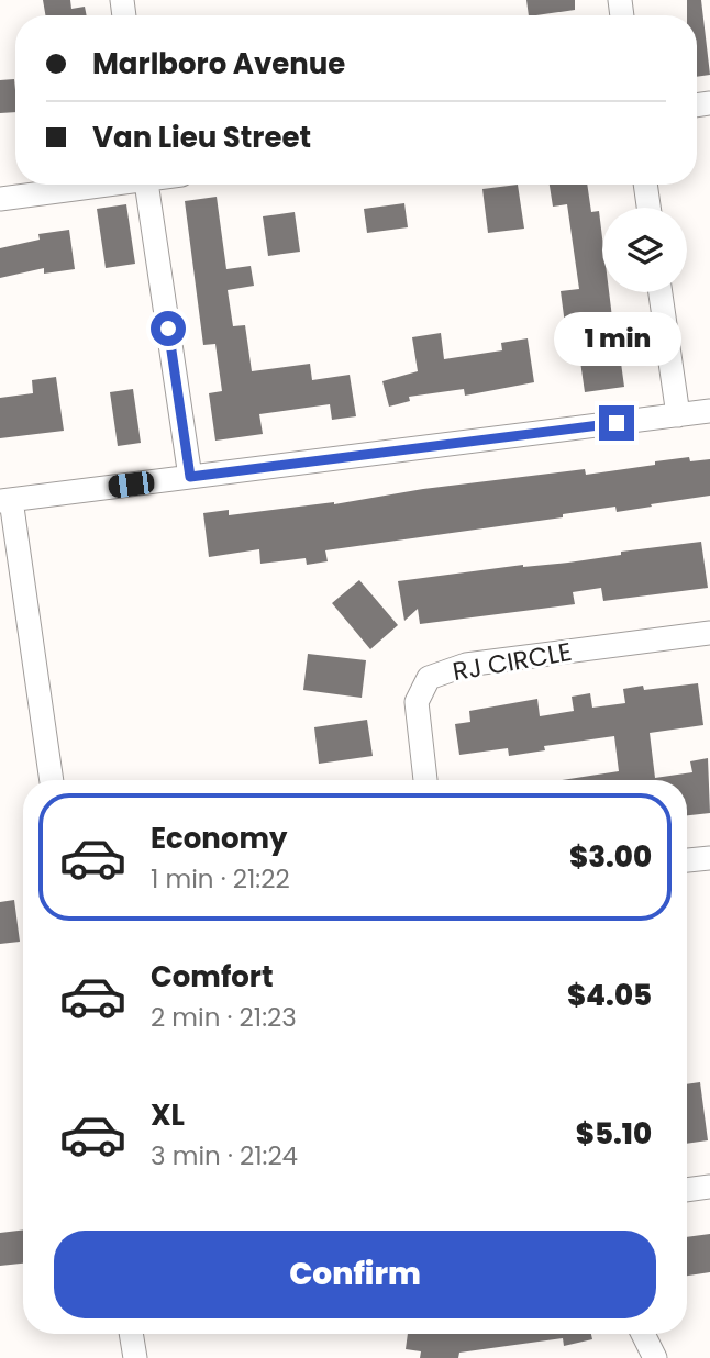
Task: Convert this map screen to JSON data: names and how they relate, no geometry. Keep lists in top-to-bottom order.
{
  "streets": {
    "street": ["RJ CIRCLE"]
  },
  "page": {
    "banner": ["Marlboro Avenue", "Van Lieu Street"],
    "bubble": "1 min",
    "list": [
      {
        "name": "Economy",
        "note": "1 min · 21:22",
        "value": "$3.00"
      },
      {
        "name": "Comfort",
        "note": "2 min · 21:23",
        "value": "$4.05"
      },
      {
        "name": "XL",
        "note": "3 min · 21:24",
        "value": "$5.10"
      }
    ],
    "buttons": "Confirm"
  }
}
